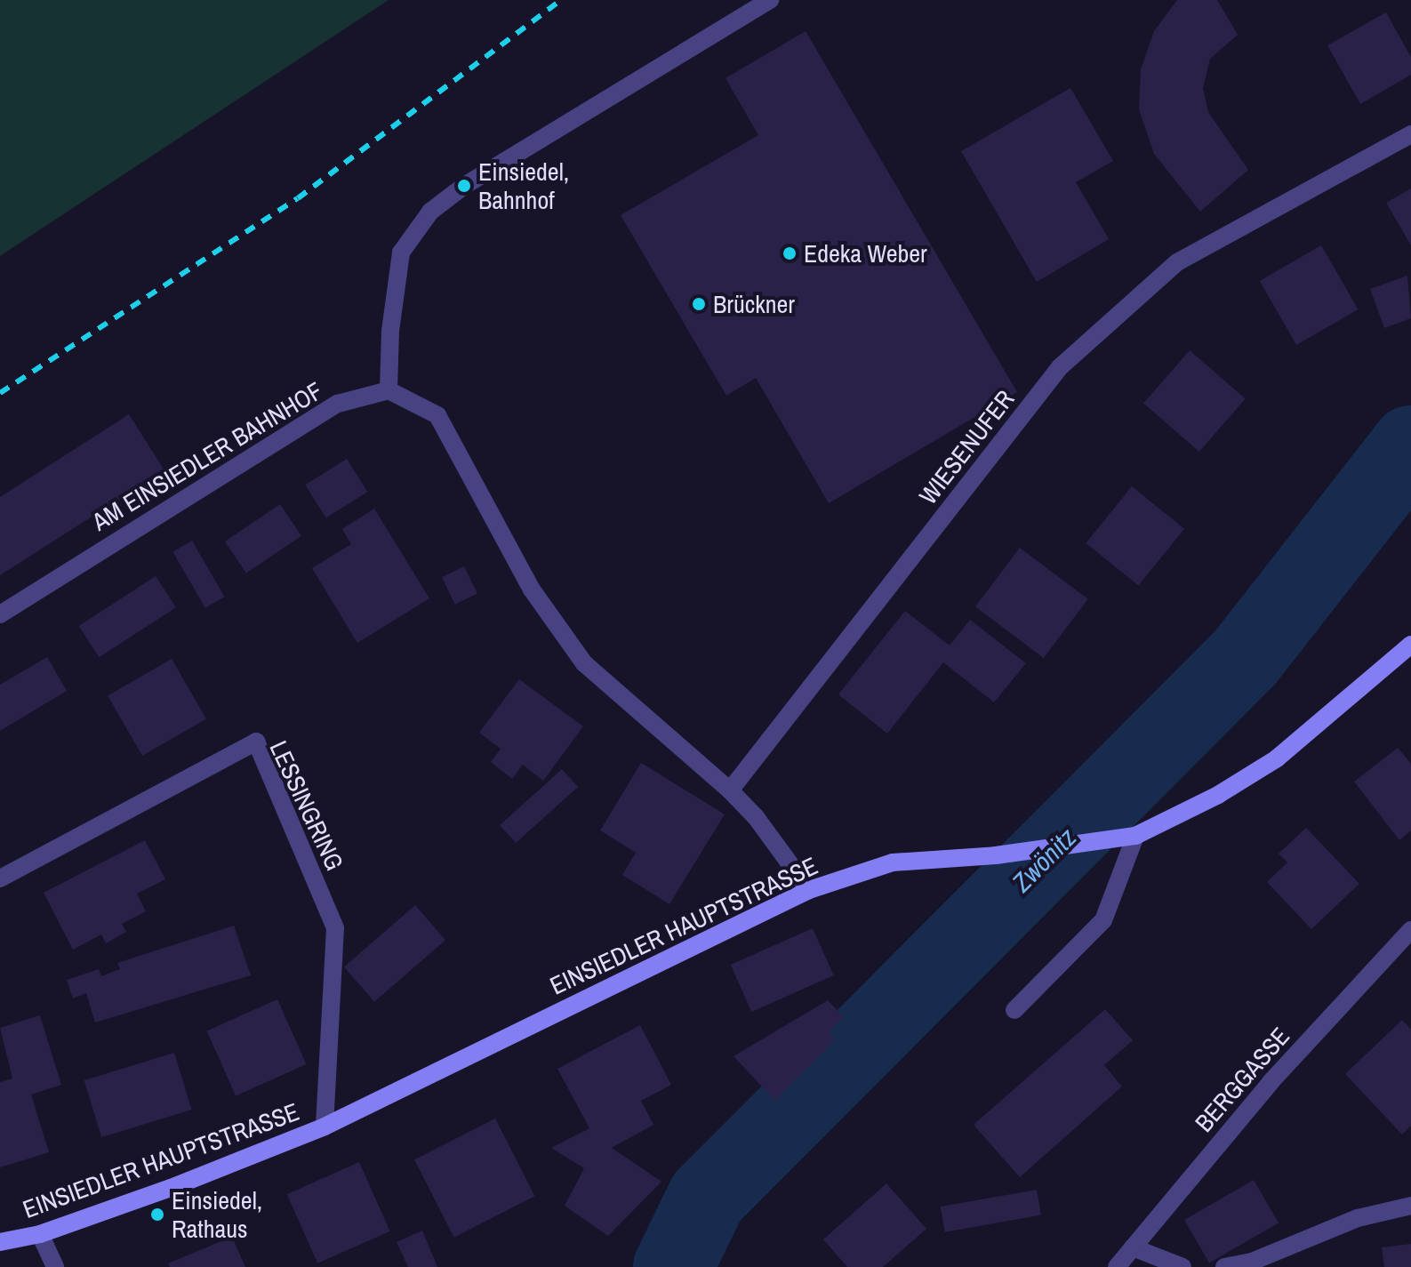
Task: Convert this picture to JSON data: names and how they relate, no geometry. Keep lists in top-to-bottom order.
{
  "streets": {
    "main road": ["EINSIEDLER HAUPTSTRASSE"],
    "street": [
      "WIESENUFER",
      "AM EINSIEDLER BAHNHOF",
      "LESSINGRING",
      "BERGGASSE"
    ]
  },
  "crossings": [
    ["LESSINGRING", "EINSIEDLER HAUPTSTRASSE"]
  ],
  "water": ["Zwönitz"],
  "places": [
    "Einsiedel, Bahnhof",
    "Edeka Weber",
    "Brückner",
    "Einsiedel, Rathaus"
  ]
}
